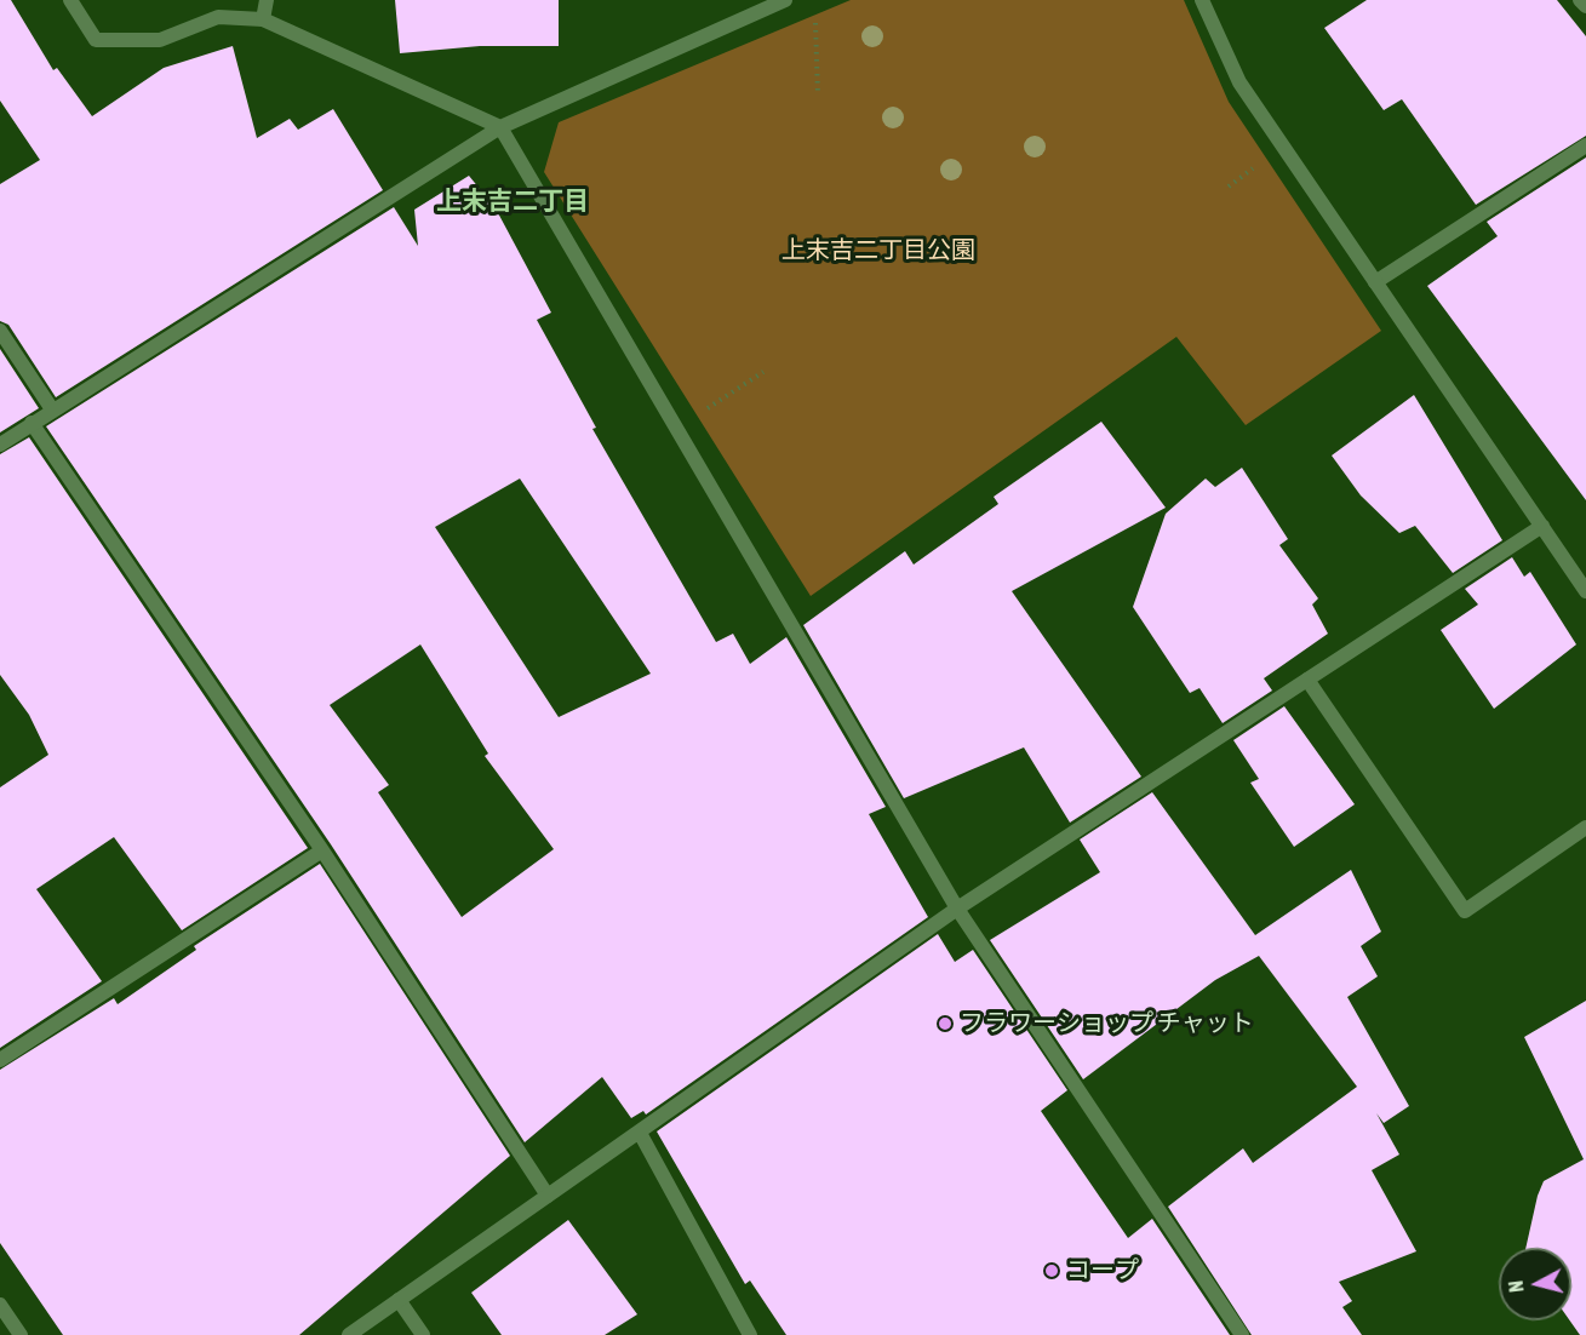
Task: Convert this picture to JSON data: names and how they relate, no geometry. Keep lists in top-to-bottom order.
{
  "districts": ["上末吉二丁目"],
  "parks": ["上末吉二丁目公園"],
  "places": ["フラワーショップ チャット", "コープ"],
  "north": "left"
}
